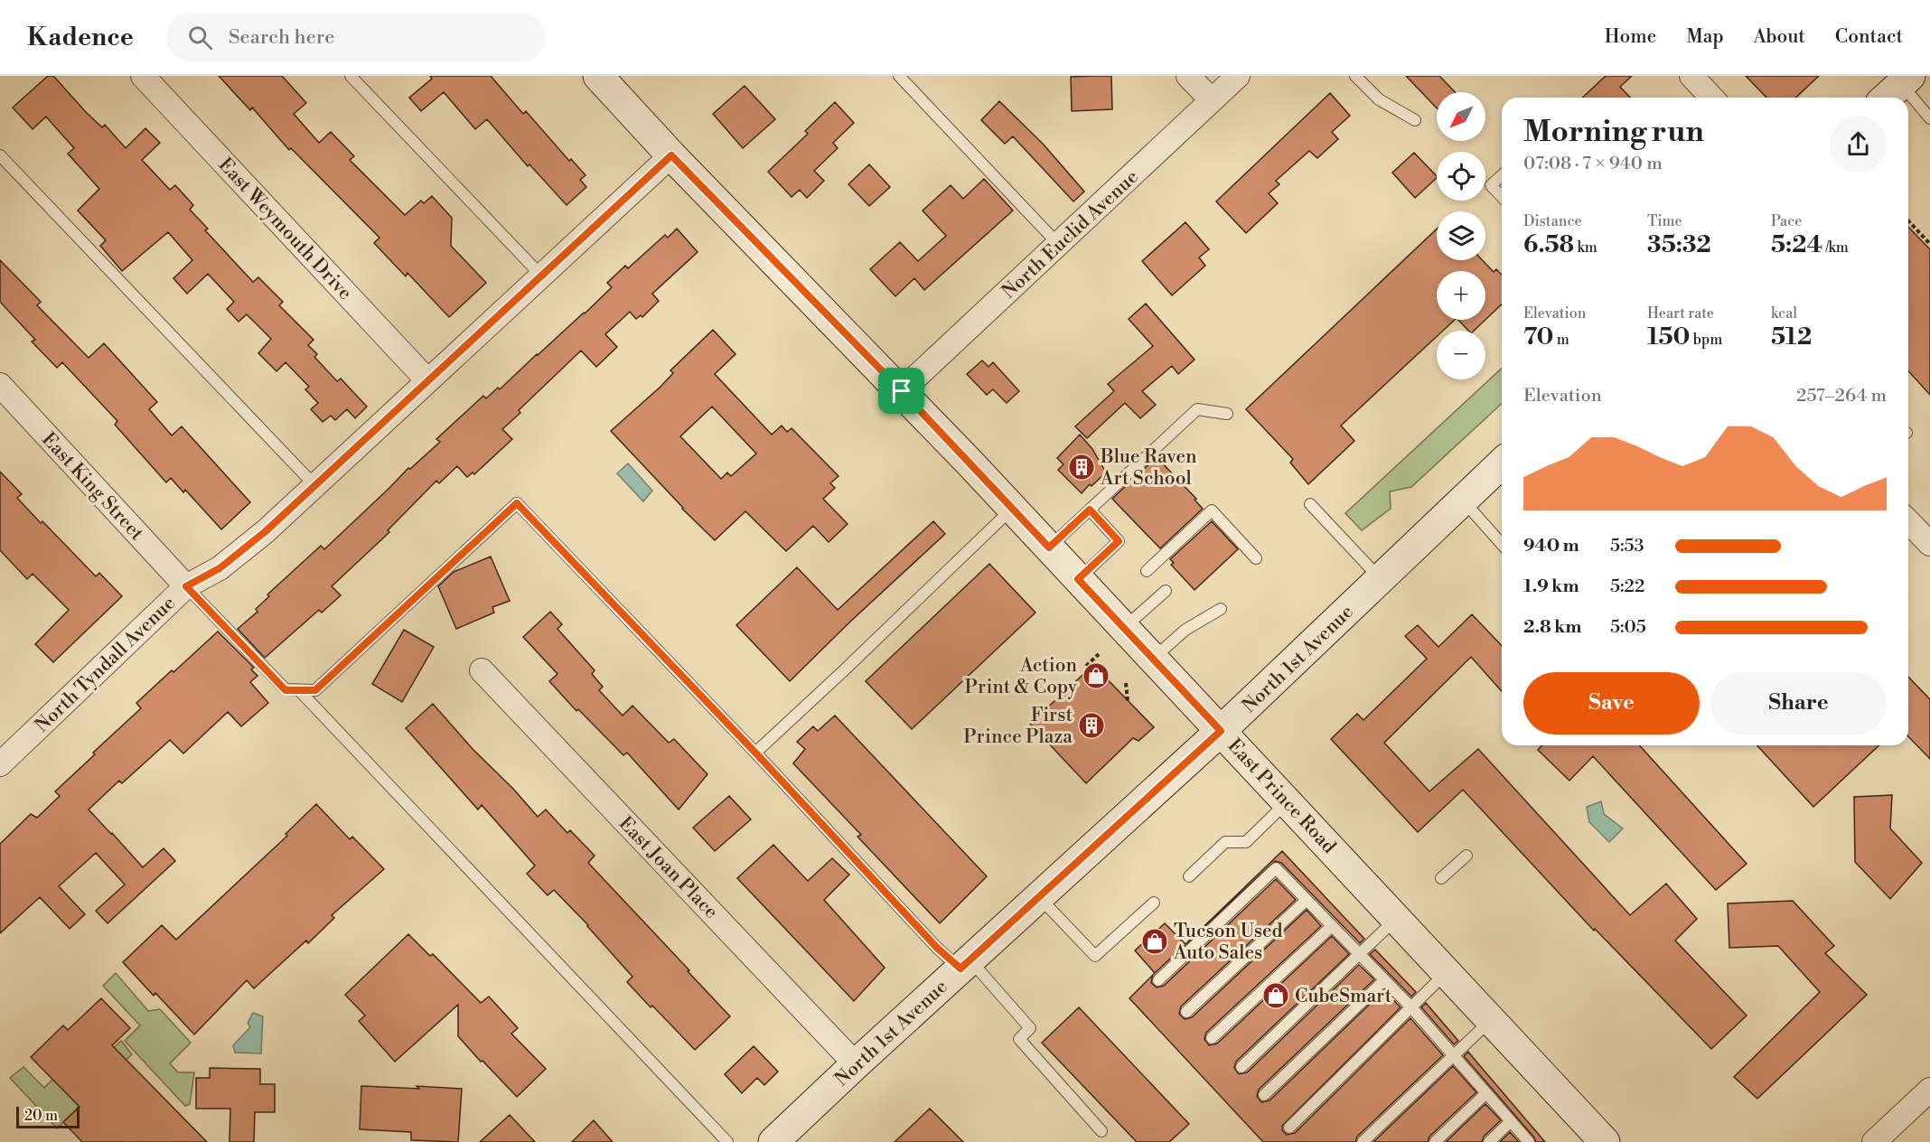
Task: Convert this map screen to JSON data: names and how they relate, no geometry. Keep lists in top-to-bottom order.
{
  "streets": {
    "main road": ["North 1st Avenue", "East Prince Road"],
    "street": [
      "East Weymouth Drive",
      "North Euclid Avenue",
      "East King Street",
      "North Tyndall Avenue",
      "East Joan Place"
    ]
  },
  "crossings": [
    ["East Weymouth Drive", "North Tyndall Avenue"],
    ["North Euclid Avenue", "East Prince Road"],
    ["East King Street", "North Tyndall Avenue"],
    ["North 1st Avenue", "East Prince Road"],
    ["North 1st Avenue", "East Joan Place"],
    ["North Tyndall Avenue", "East Prince Road"]
  ],
  "places": {
    "building": ["Blue Raven Art School", "First Prince Plaza"],
    "shop": ["Action Print & Copy", "Tucson Used Auto Sales", "CubeSmart"]
  },
  "scale_bar": "20 m",
  "north": "bottom left",
  "page": {
    "header": "Kadence",
    "search": "Search here",
    "nav": [
      "Home",
      "Map",
      "About",
      "Contact"
    ],
    "map_buttons": ["+", "−"],
    "heading": ["Morning run", "07:08 · 7 × 940 m"],
    "stats": [
      ["Distance", "6.58 km"],
      ["Time", "35:32"],
      ["Pace", "5:24 /km"],
      ["Elevation", "70 m"],
      ["Heart rate", "150 bpm"],
      ["kcal", "512"]
    ],
    "chart": ["Elevation", "257–264 m"],
    "list": [
      {
        "name": "940 m",
        "note": "5:53"
      },
      {
        "name": "1.9 km",
        "note": "5:22"
      },
      {
        "name": "2.8 km",
        "note": "5:05"
      }
    ],
    "buttons": ["Save", "Share"],
    "scale": "20 m"
  }
}
